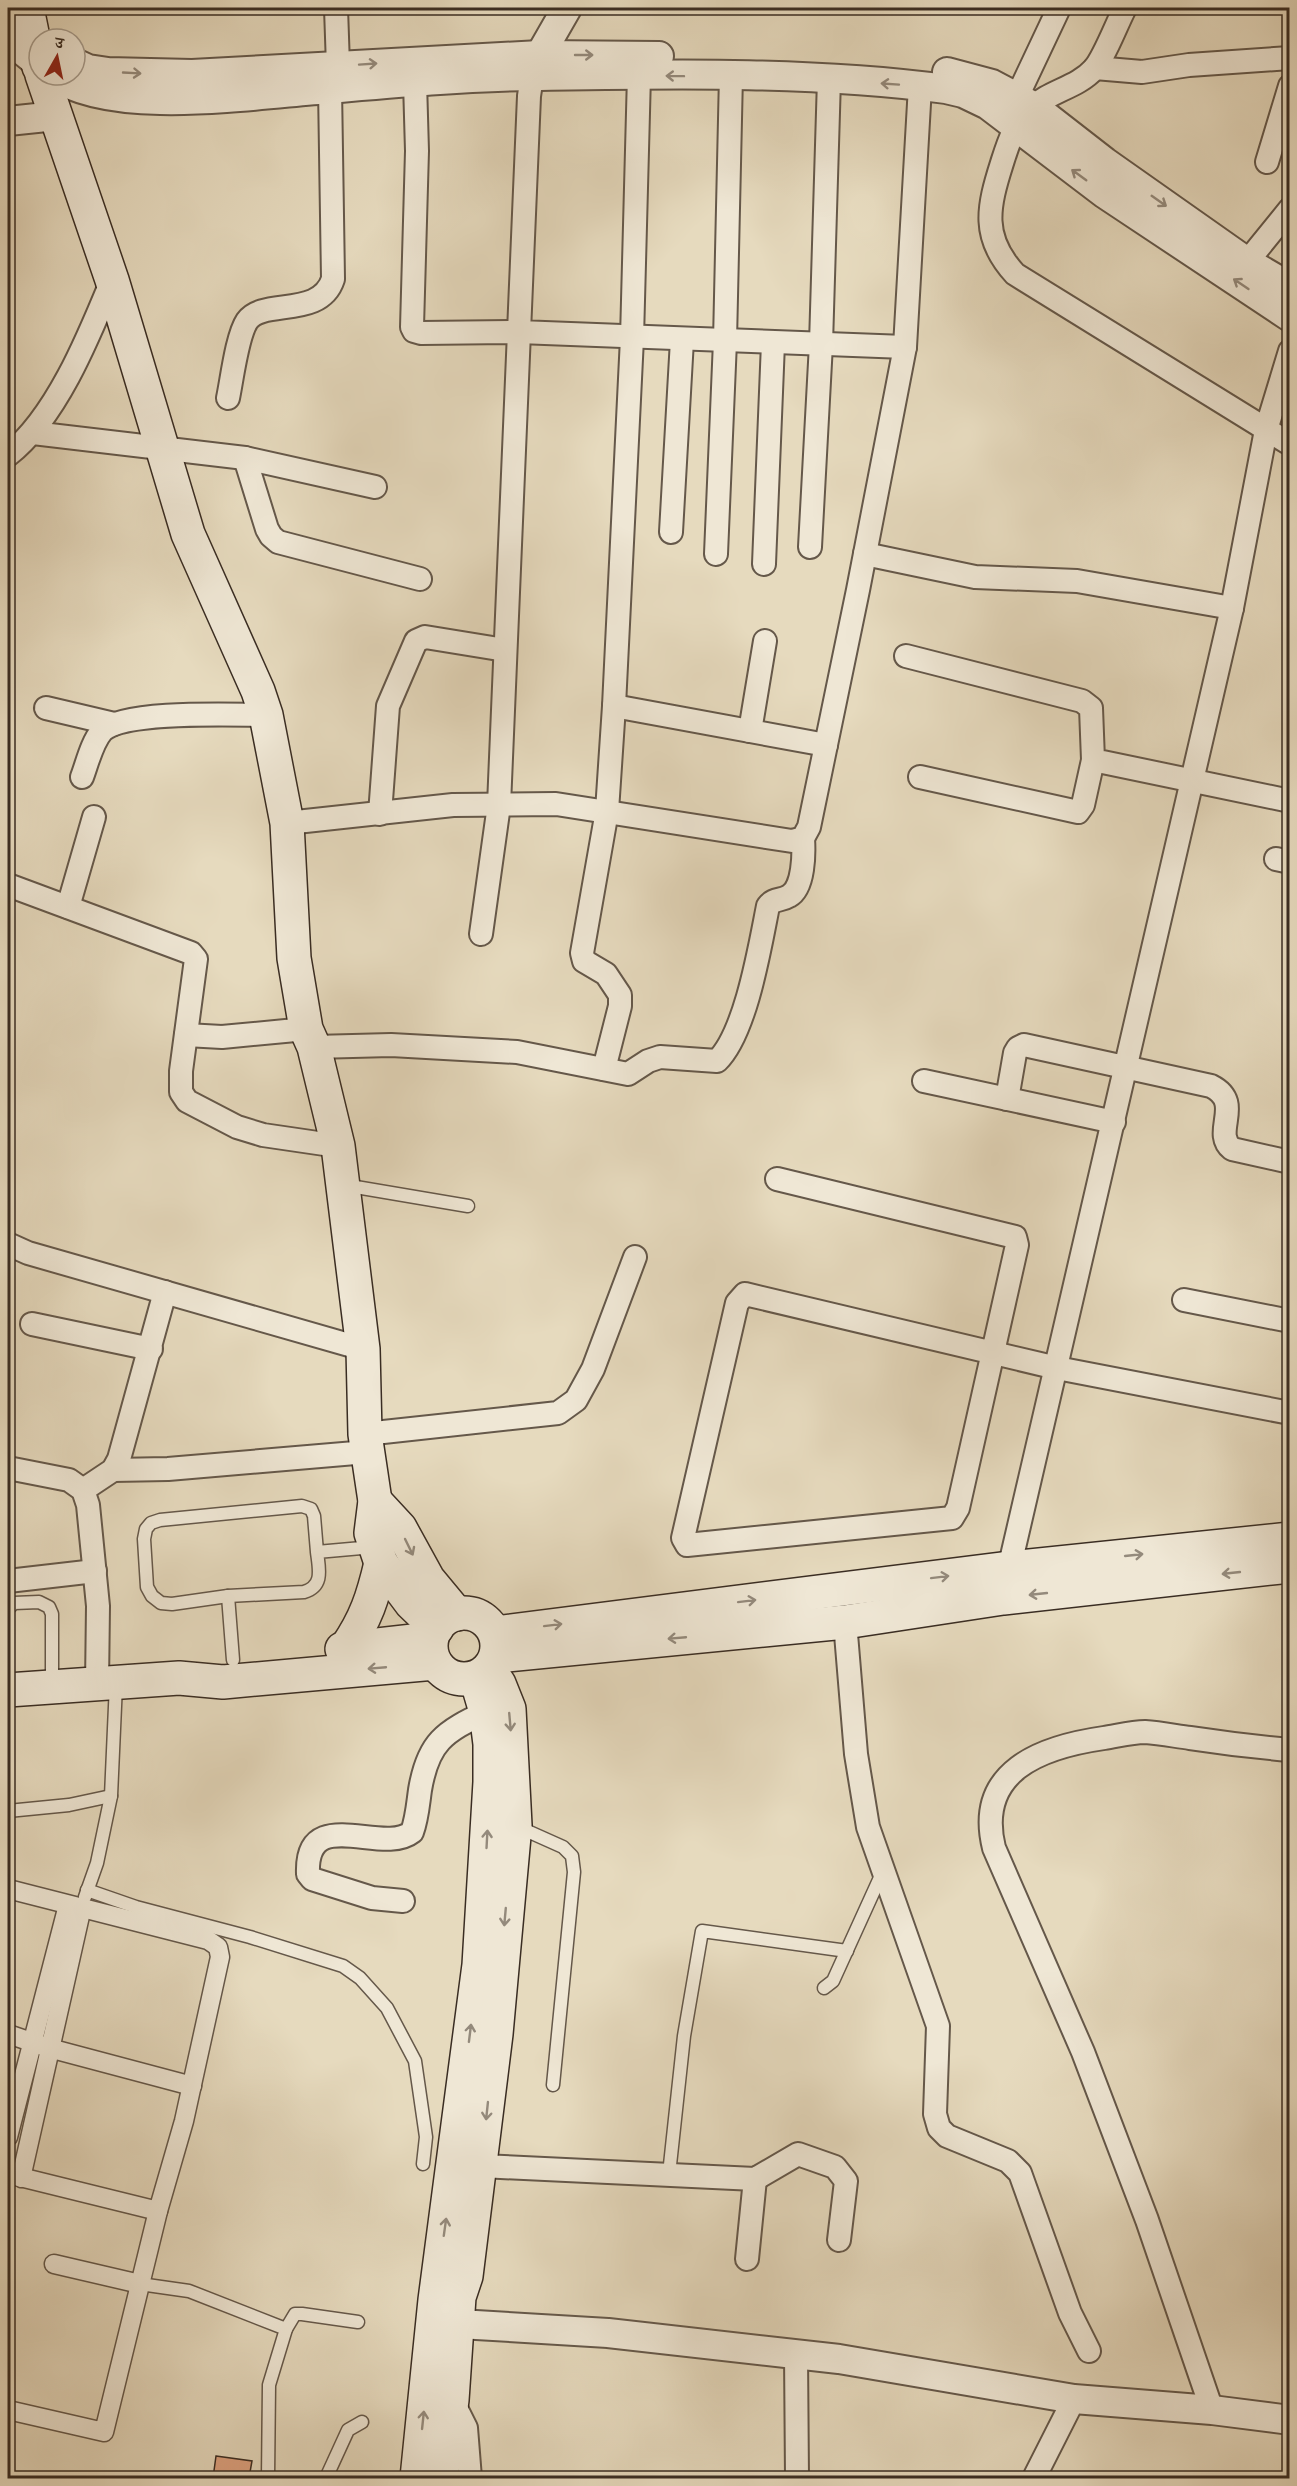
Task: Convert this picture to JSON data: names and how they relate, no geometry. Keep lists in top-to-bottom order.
{
  "north": "top"
}
